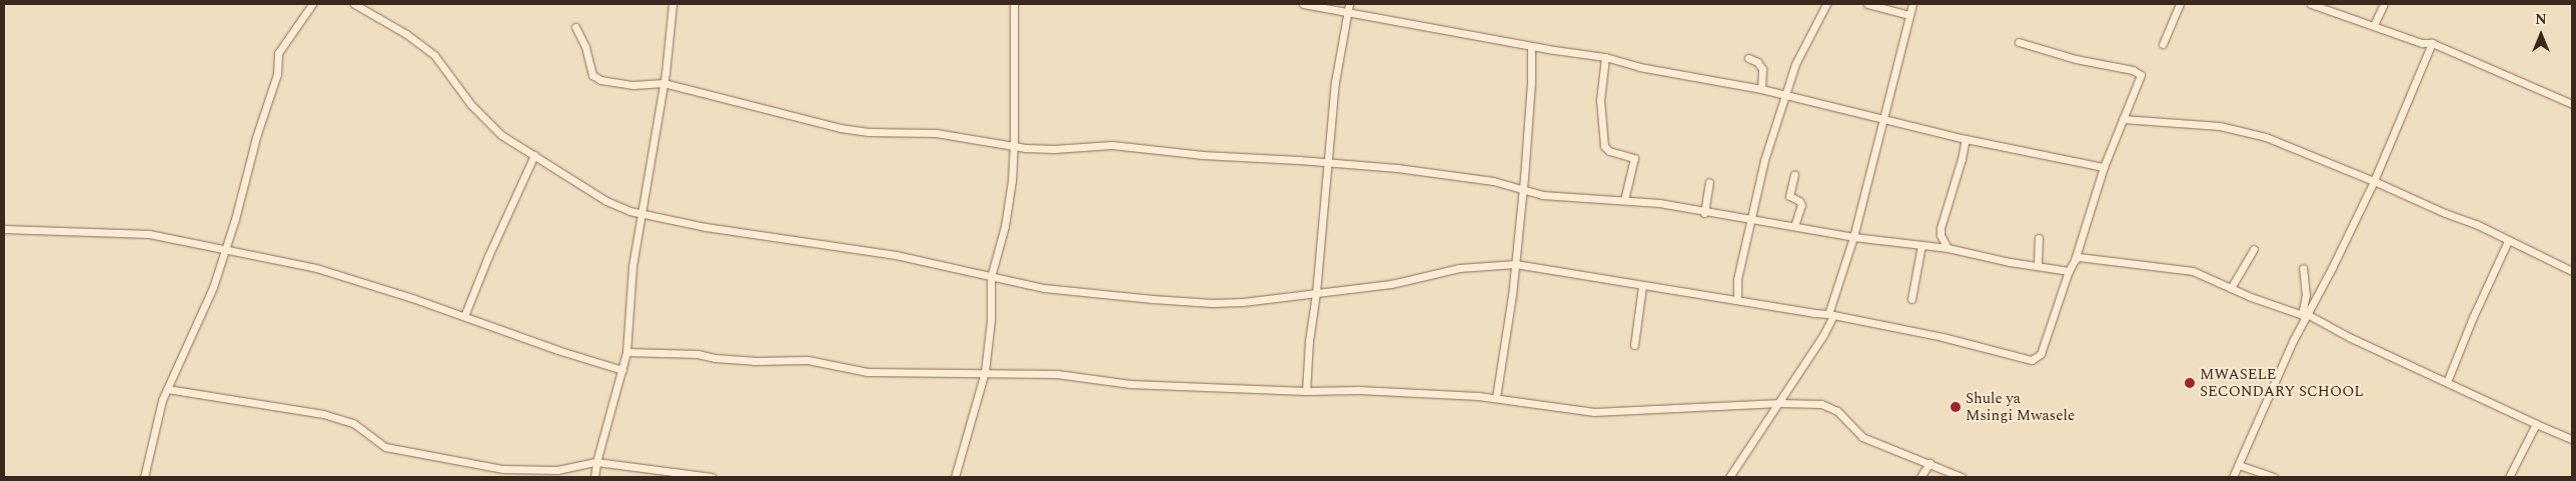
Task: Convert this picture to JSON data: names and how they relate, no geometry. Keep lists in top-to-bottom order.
{
  "places": ["MWASELE SECONDARY SCHOOL", "Shule ya Msingi Mwasele"],
  "north": "top"
}
